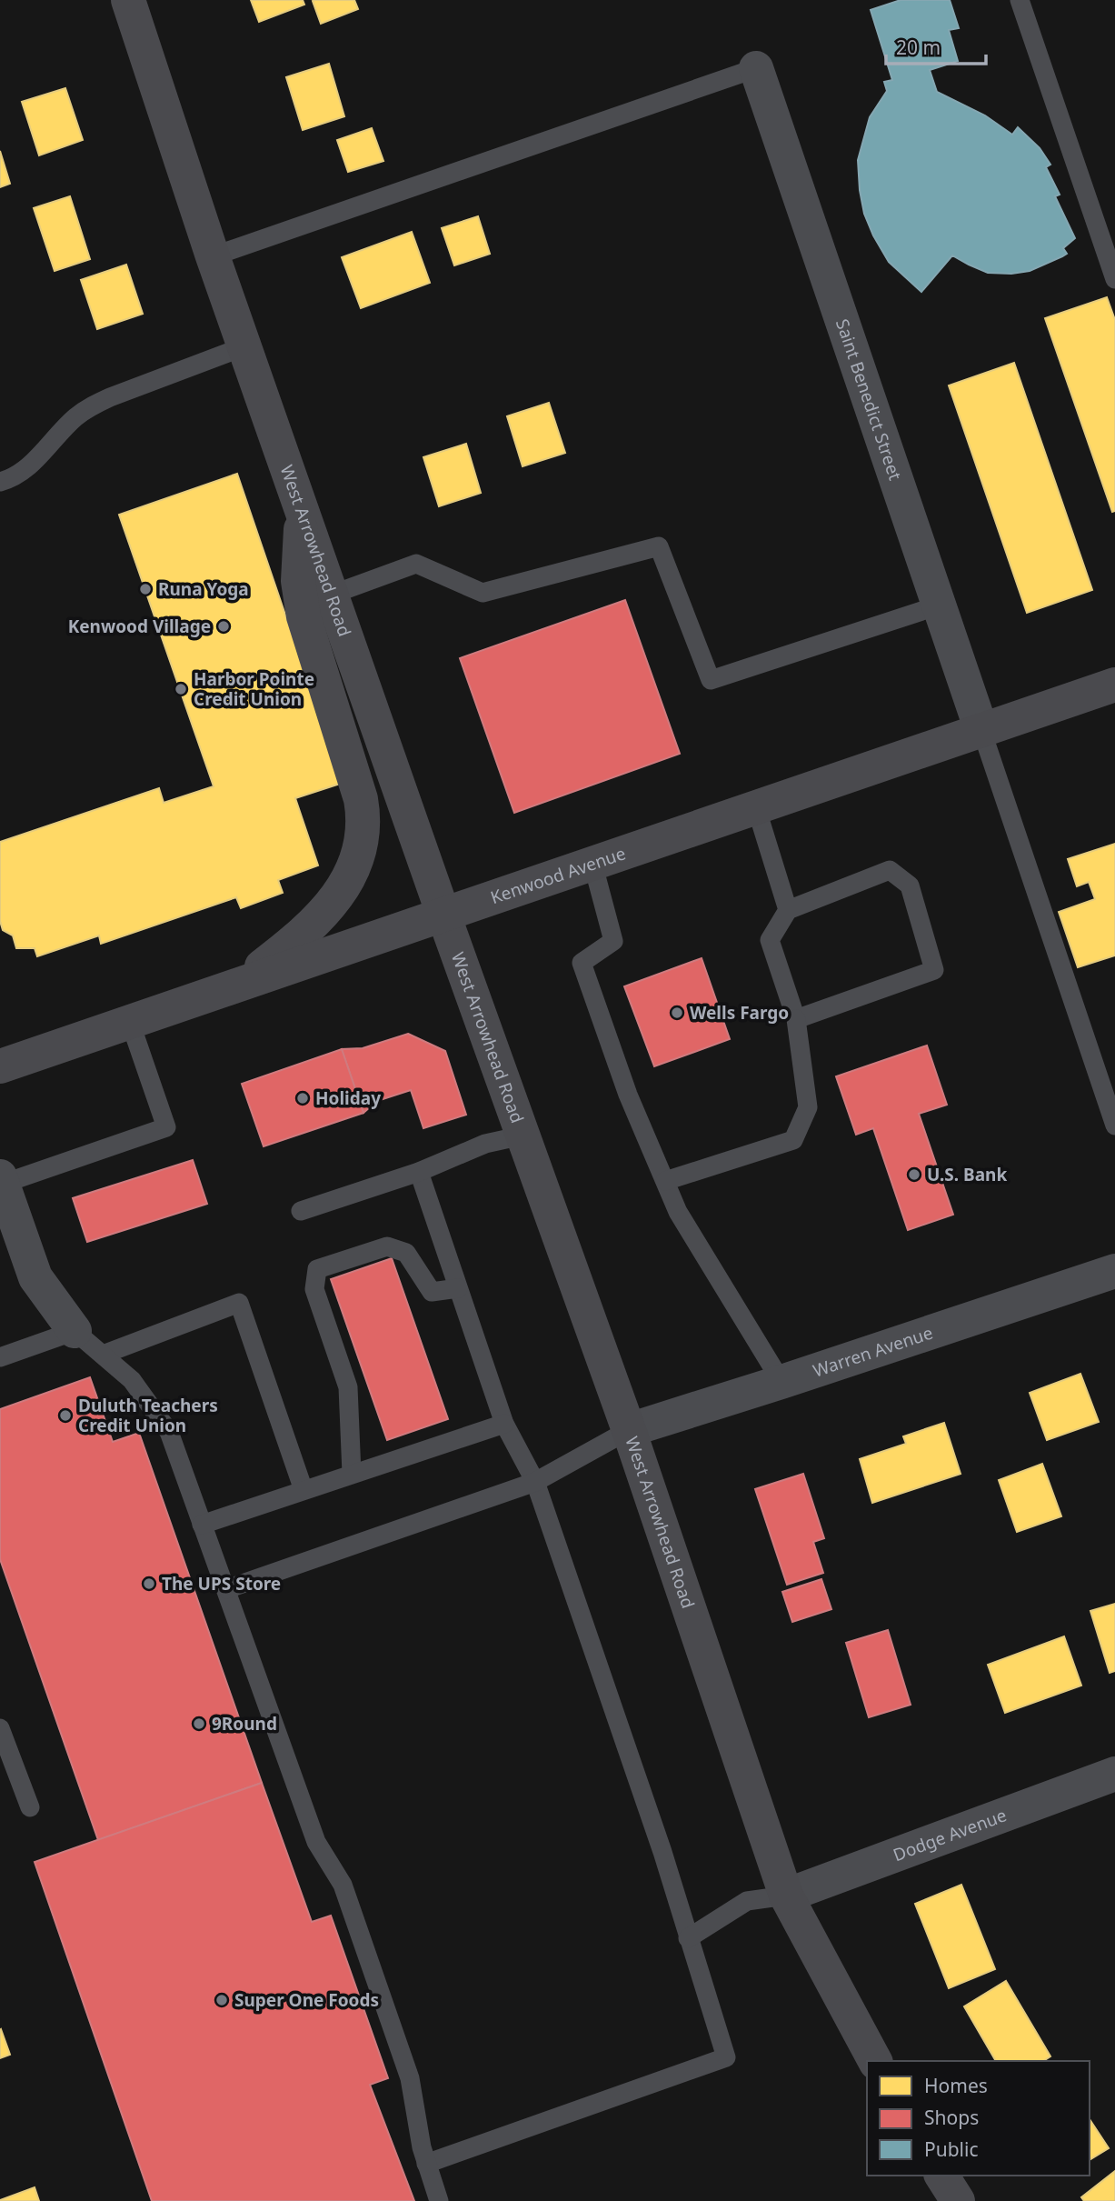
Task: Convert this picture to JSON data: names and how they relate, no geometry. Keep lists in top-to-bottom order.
{
  "streets": {
    "street": [
      "Saint Benedict Street",
      "West Arrowhead Road",
      "Kenwood Avenue",
      "Warren Avenue",
      "Dodge Avenue"
    ]
  },
  "crossings": [
    ["Saint Benedict Street", "Kenwood Avenue"],
    ["West Arrowhead Road", "Kenwood Avenue"],
    ["West Arrowhead Road", "Warren Avenue"],
    ["West Arrowhead Road", "Dodge Avenue"]
  ],
  "places": [
    "Runa Yoga",
    "Kenwood Village",
    "Harbor Pointe Credit Union",
    "Wells Fargo",
    "Holiday",
    "U.S. Bank",
    "Duluth Teachers Credit Union",
    "The UPS Store",
    "9Round",
    "Super One Foods"
  ],
  "legend": ["Homes", "Shops", "Public"],
  "scale_bar": "20 m"
}
